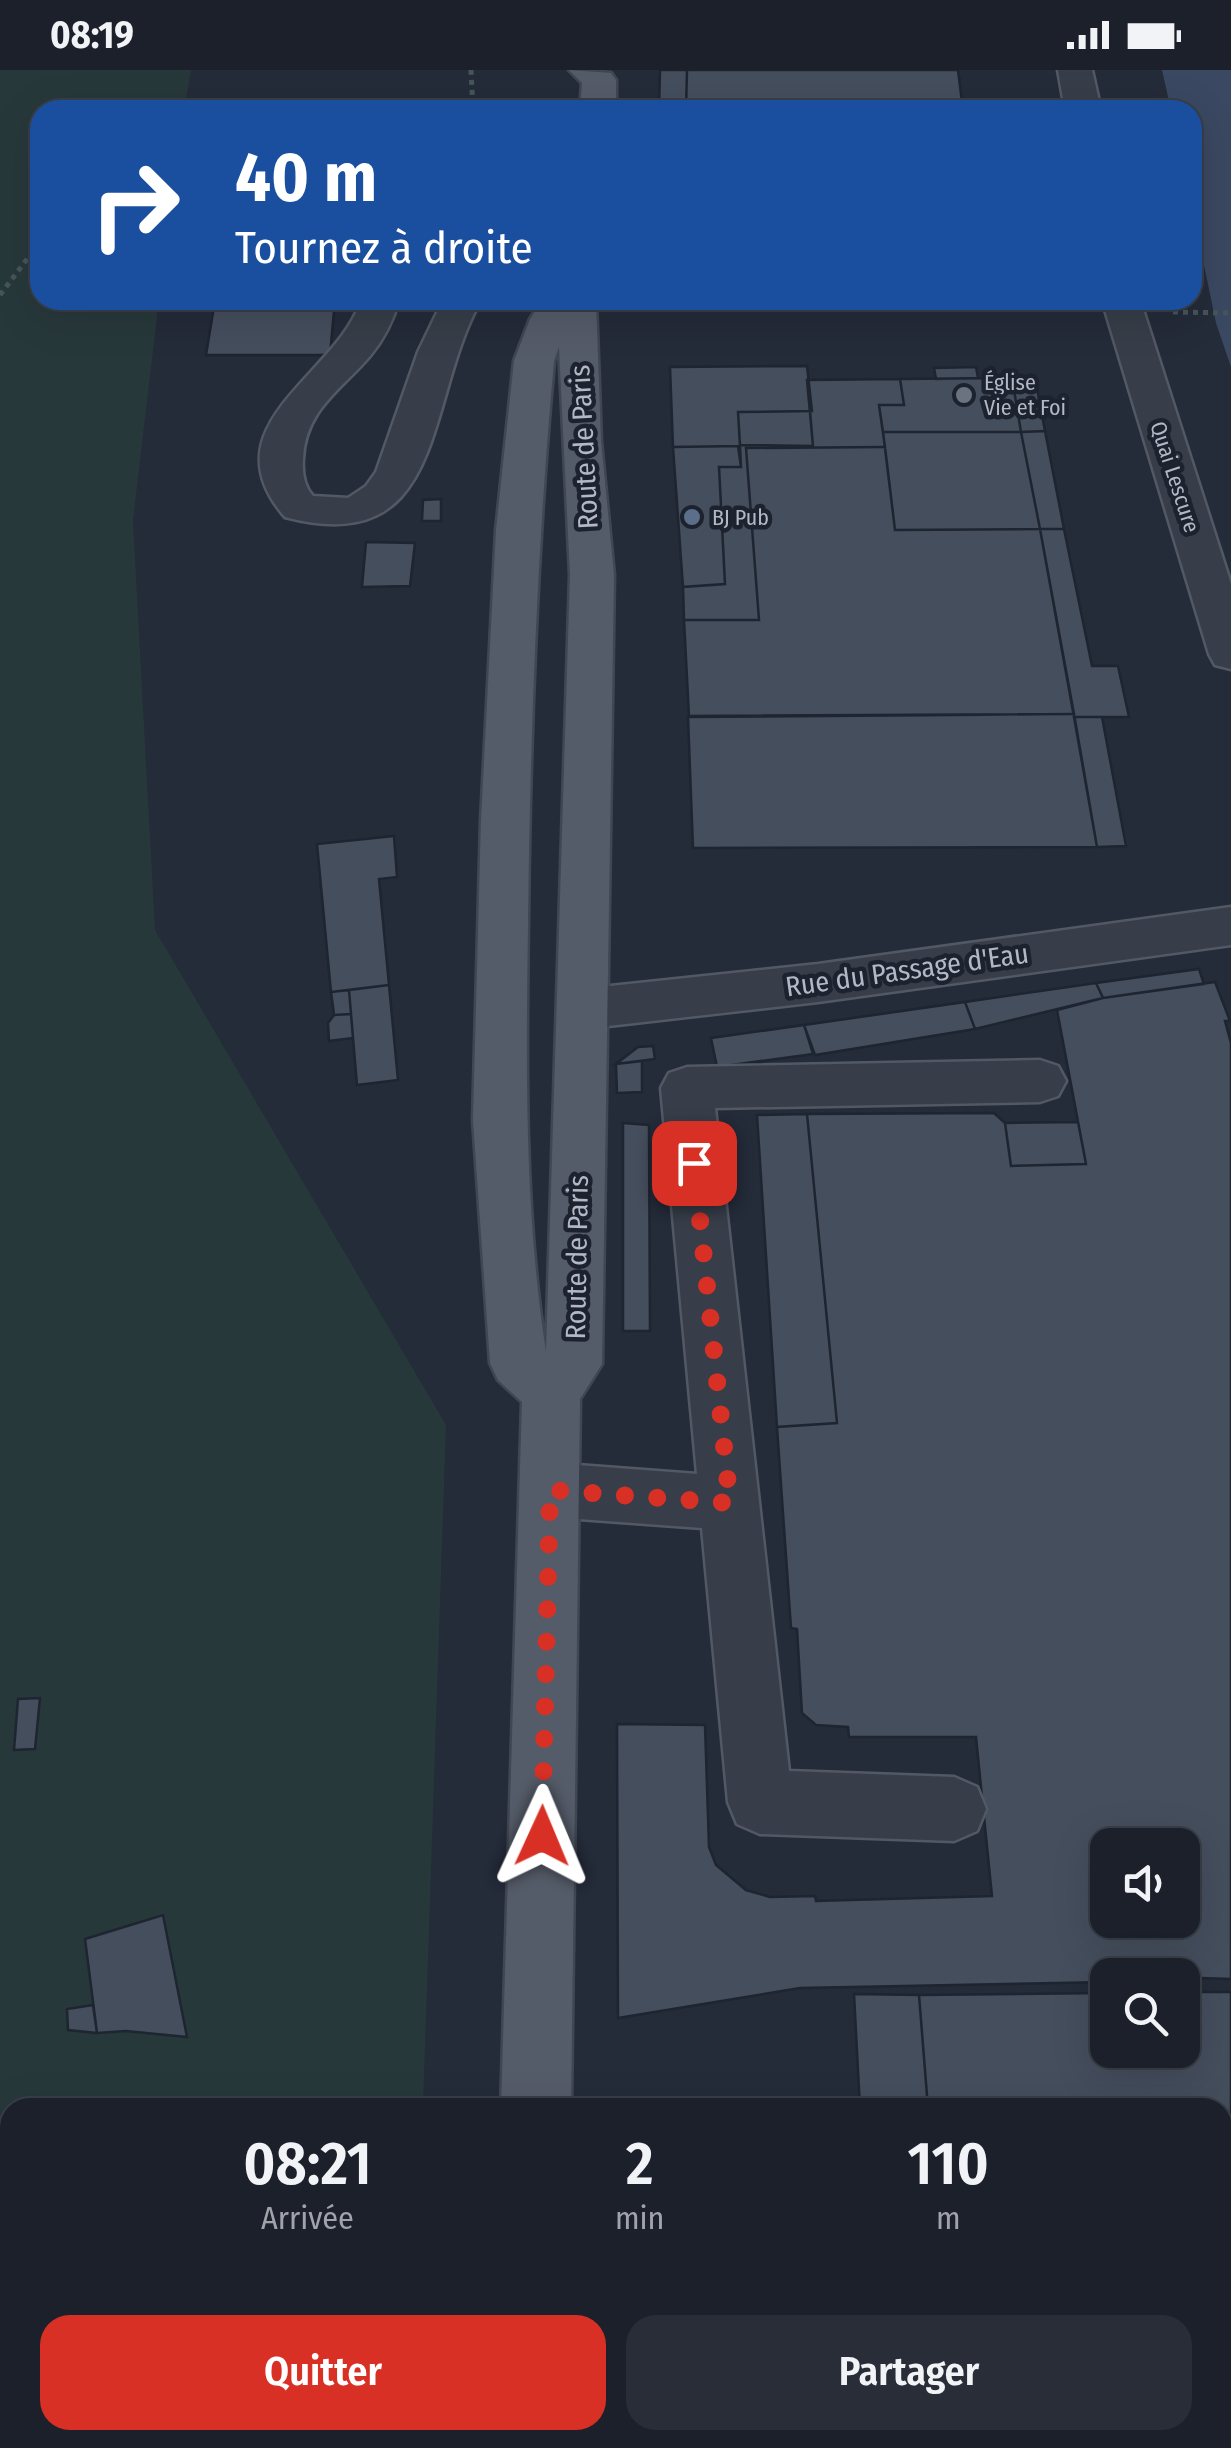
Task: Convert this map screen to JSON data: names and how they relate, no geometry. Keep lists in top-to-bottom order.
{
  "streets": {
    "main road": ["Route de Paris"],
    "street": ["Quai Lescure", "Rue du Passage d'Eau"]
  },
  "crossings": [
    ["Route de Paris", "Rue du Passage d'Eau"]
  ],
  "places": ["Église Vie et Foi", "BJ Pub"],
  "page": {
    "status": "08:19",
    "turn": ["40 m", "Tournez à droite"],
    "eta": [
      "08:21",
      "Arrivée",
      "2",
      "min",
      "110",
      "m"
    ],
    "buttons": ["Quitter", "Partager"]
  }
}
